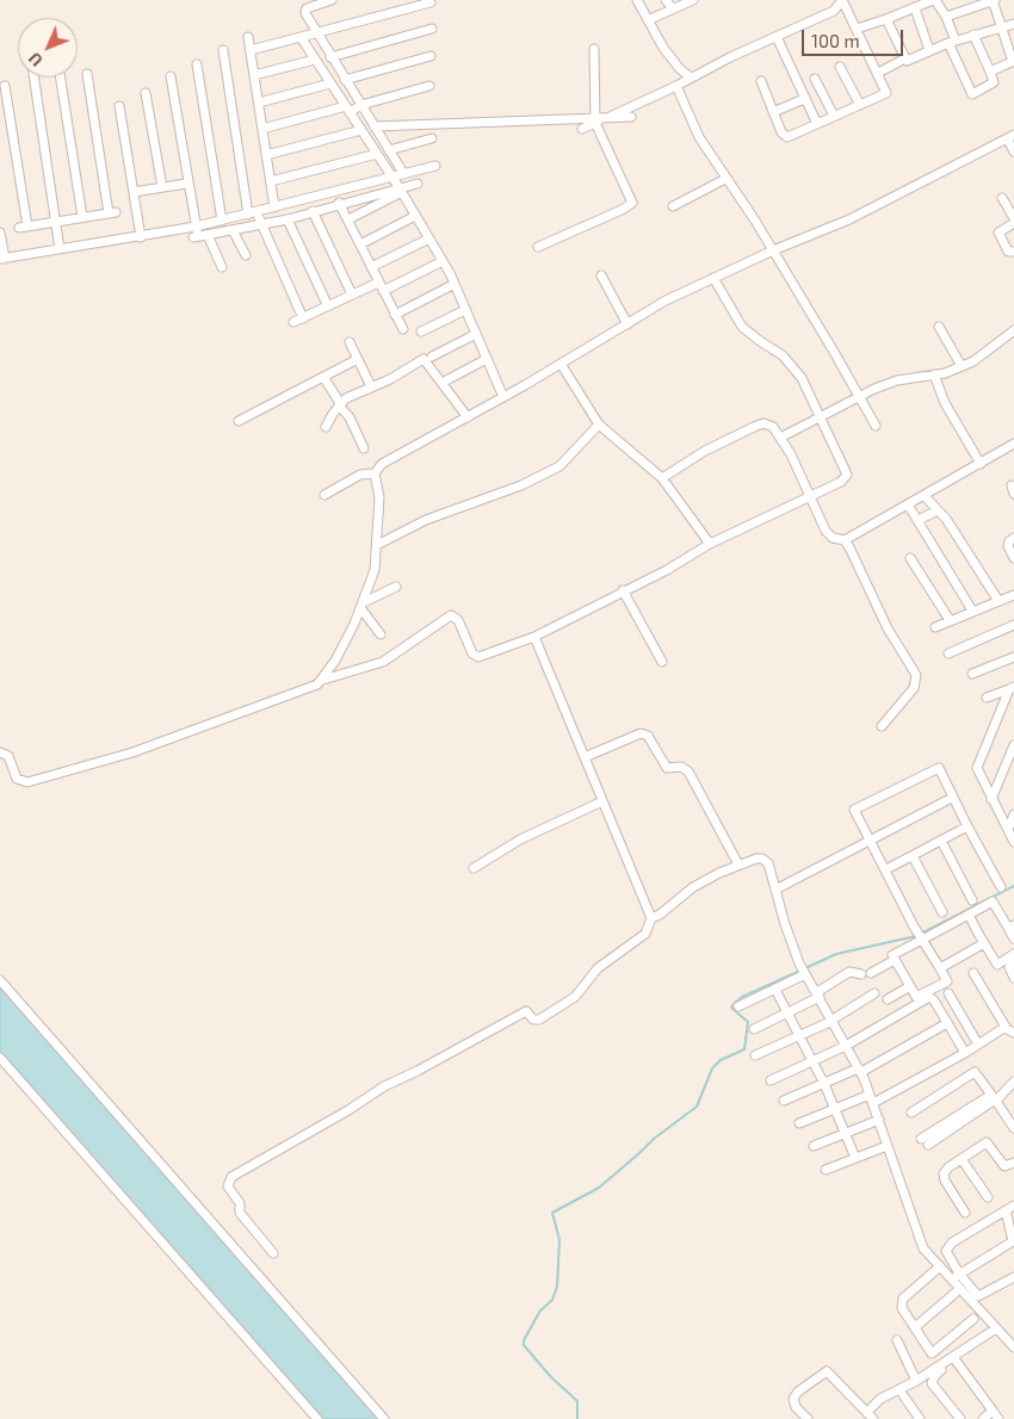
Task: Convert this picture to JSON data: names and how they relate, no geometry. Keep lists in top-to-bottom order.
{
  "scale_bar": "100 m",
  "north": "bottom left"
}
